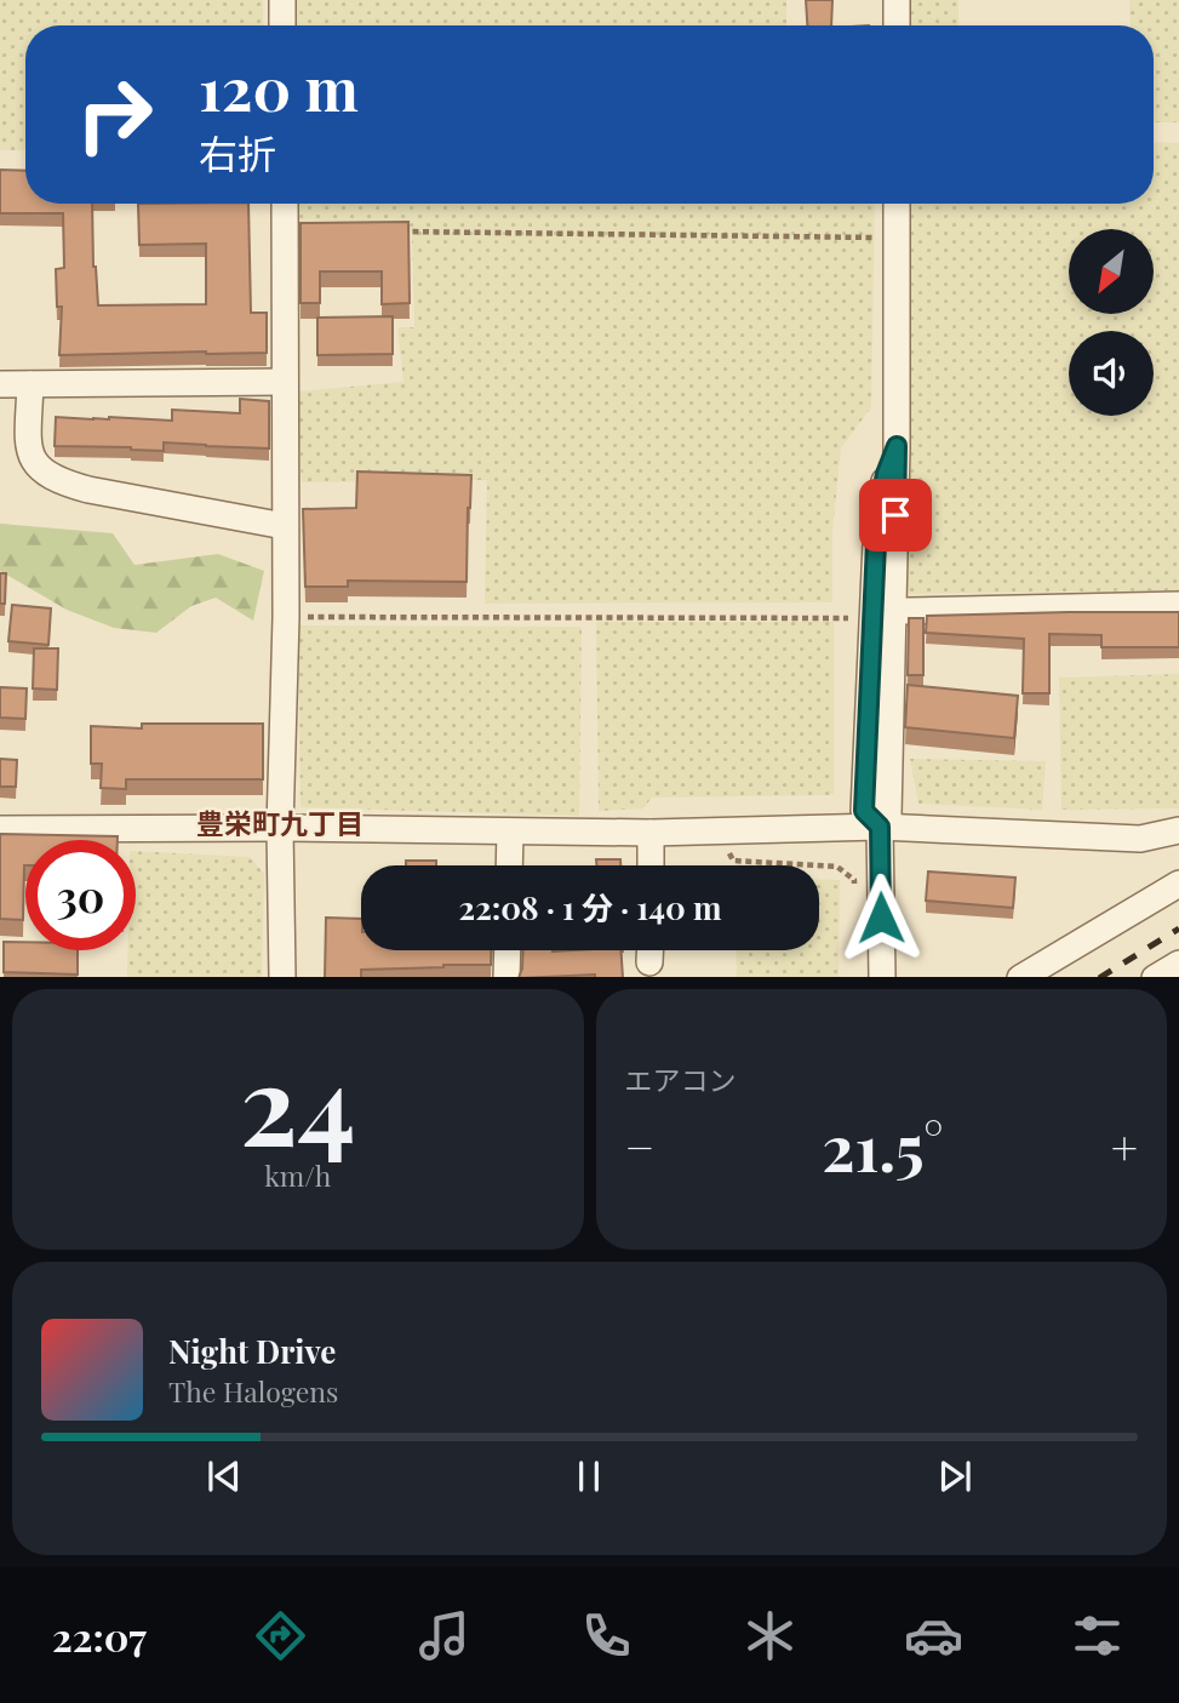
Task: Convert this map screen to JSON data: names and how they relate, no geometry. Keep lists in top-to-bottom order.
{
  "districts": ["豊栄町九丁目"],
  "north": "bottom left",
  "page": {
    "turn": ["120 m", "右折"],
    "limit": "30",
    "trip": "22:08 · 1 分 · 140 m",
    "tile": [
      ["24", "km/h"],
      "エアコン"
    ],
    "heat": ["−", "21.5°", "+"],
    "song": ["Night Drive", "The Halogens"],
    "tabs": "22:07"
  }
}
